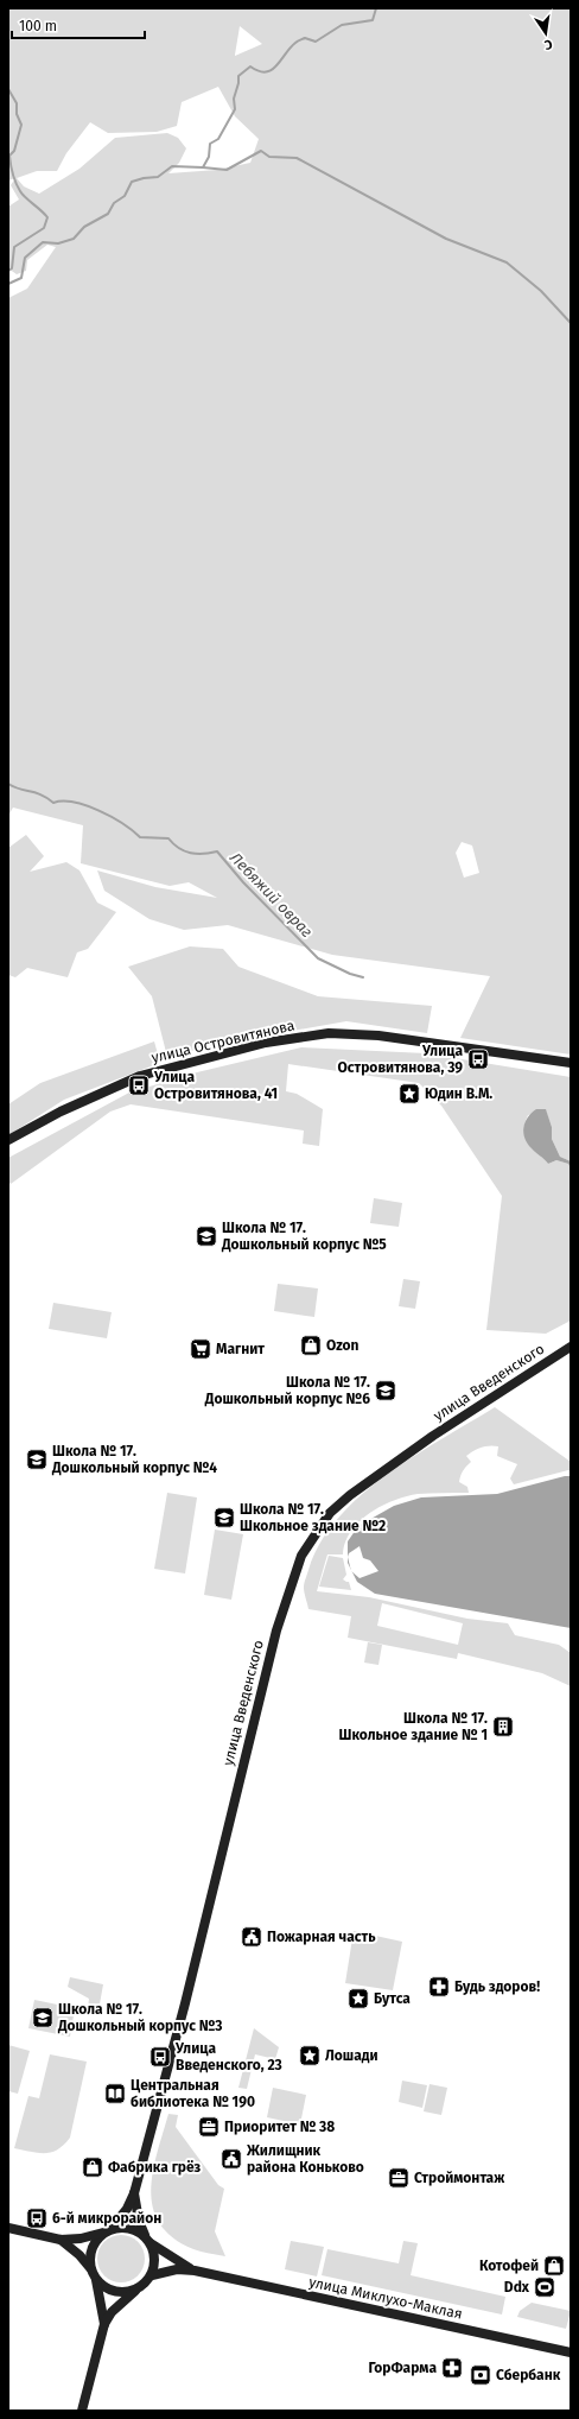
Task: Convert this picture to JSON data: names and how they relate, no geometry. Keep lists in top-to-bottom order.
{
  "streets": {
    "main road": ["улица Островитянова", "улица Введенского", "улица Миклухо-Маклая"]
  },
  "crossings": [
    ["улица Введенского", "улица Миклухо-Маклая"]
  ],
  "water": ["Лебяжий овраг"],
  "places": {
    "bus stop": [
      "Улица Островитянова, 39",
      "Улица Островитянова, 41",
      "Улица Введенского, 23",
      "6-й микрорайон"
    ],
    "place": ["Юдин В.М.", "Бутса", "Лошади"],
    "school or university": [
      "Школа № 17. Дошкольный корпус №5",
      "Школа № 17. Дошкольный корпус №6",
      "Школа № 17. Дошкольный корпус №4",
      "Школа № 17. Школьное здание №2",
      "Школа № 17. Дошкольный корпус №3"
    ],
    "shop": ["Ozon", "Фабрика грёз", "Котофей"],
    "supermarket": ["Магнит"],
    "building": ["Школа № 17. Школьное здание № 1"],
    "public building": ["Пожарная часть", "Жилищник района Коньково"],
    "pharmacy": ["Будь здоров!", "ГорФарма"],
    "library": ["Центральная библиотека № 190"],
    "office": ["Приоритет № 38", "Строймонтаж"],
    "sports": ["Ddx"],
    "bank": ["Сбербанк"]
  },
  "scale_bar": "100 m",
  "north": "bottom"
}
